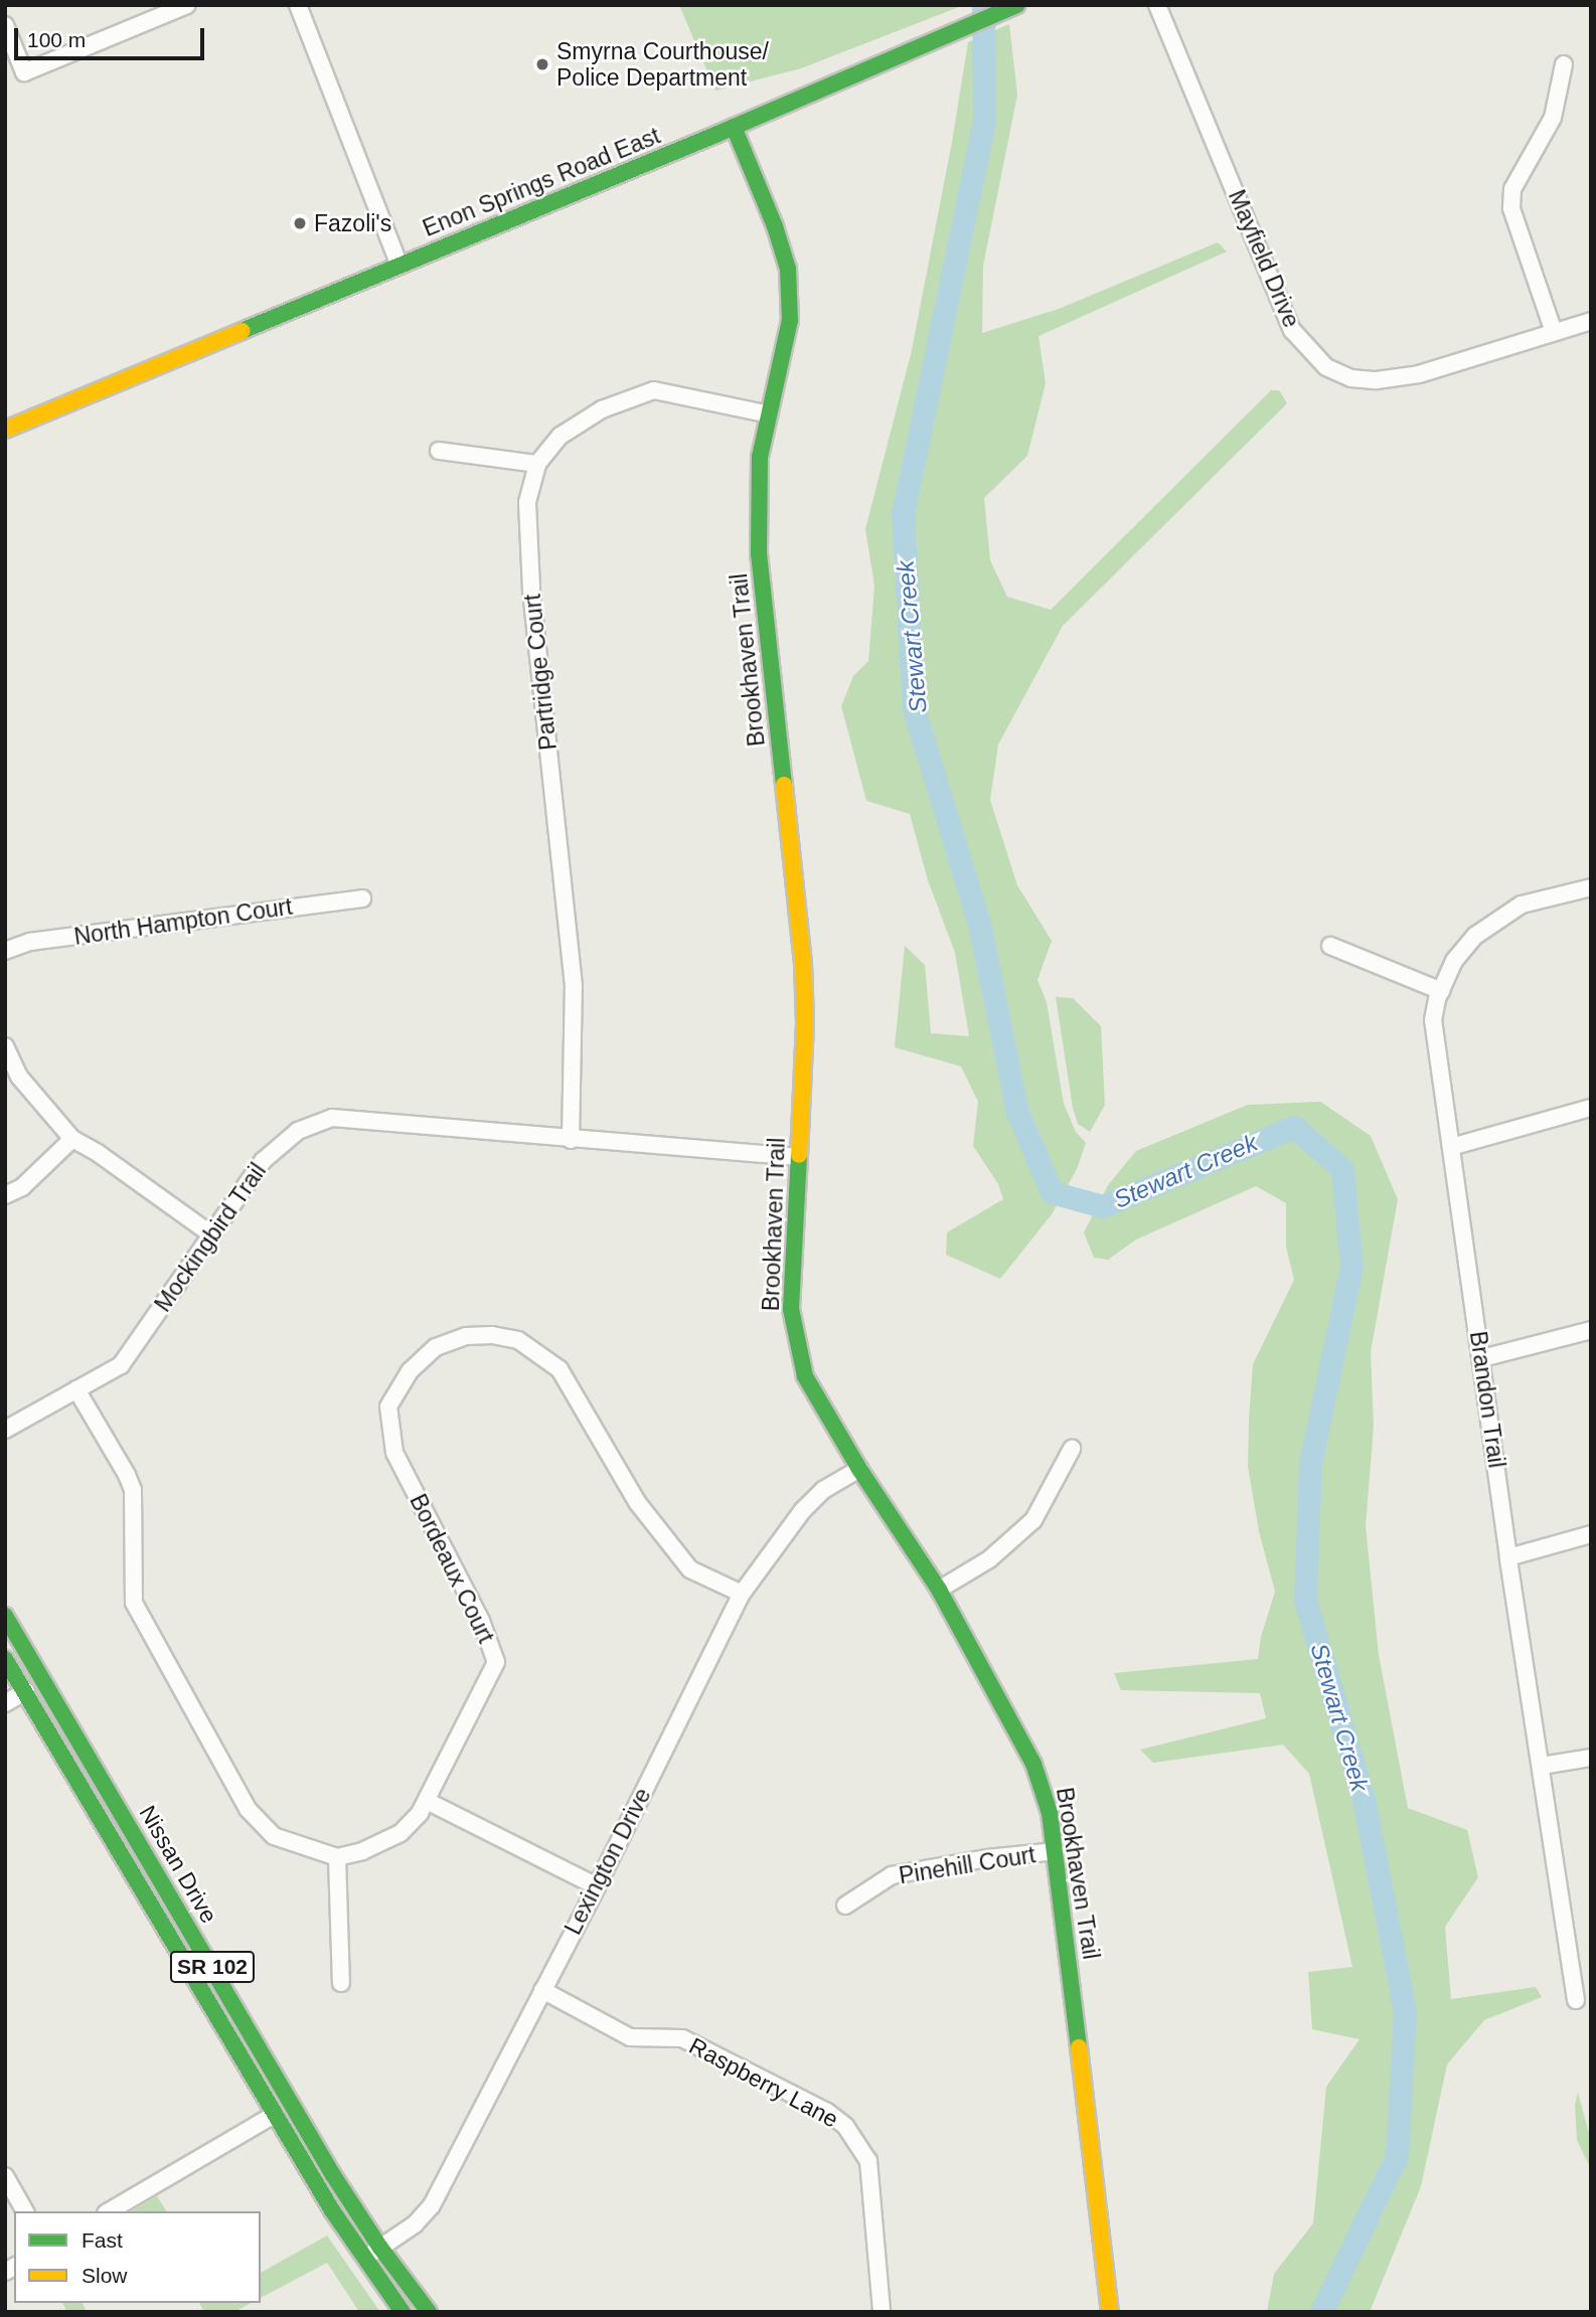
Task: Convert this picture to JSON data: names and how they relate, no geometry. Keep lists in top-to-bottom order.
{
  "streets": {
    "street": [
      "Enon Springs Road East",
      "Mayfield Drive",
      "Brookhaven Trail",
      "Partridge Court",
      "North Hampton Court",
      "Mockingbird Trail",
      "Brandon Trail",
      "Bordeaux Court",
      "Lexington Drive",
      "Nissan Drive",
      "Pinehill Court",
      "SR 102",
      "Raspberry Lane"
    ]
  },
  "crossings": [
    ["Enon Springs Road East", "Brookhaven Trail"],
    ["Brookhaven Trail", "Partridge Court"],
    ["Brookhaven Trail", "Mockingbird Trail"],
    ["Brookhaven Trail", "Lexington Drive"],
    ["Brookhaven Trail", "Pinehill Court"],
    ["Partridge Court", "Mockingbird Trail"],
    ["Bordeaux Court", "Lexington Drive"],
    ["Lexington Drive", "Nissan Drive"],
    ["Lexington Drive", "Raspberry Lane"]
  ],
  "water": ["Stewart Creek"],
  "places": ["Smyrna Courthouse/ Police Department", "Fazoli's"],
  "legend": ["Fast", "Slow"],
  "scale_bar": "100 m"
}
